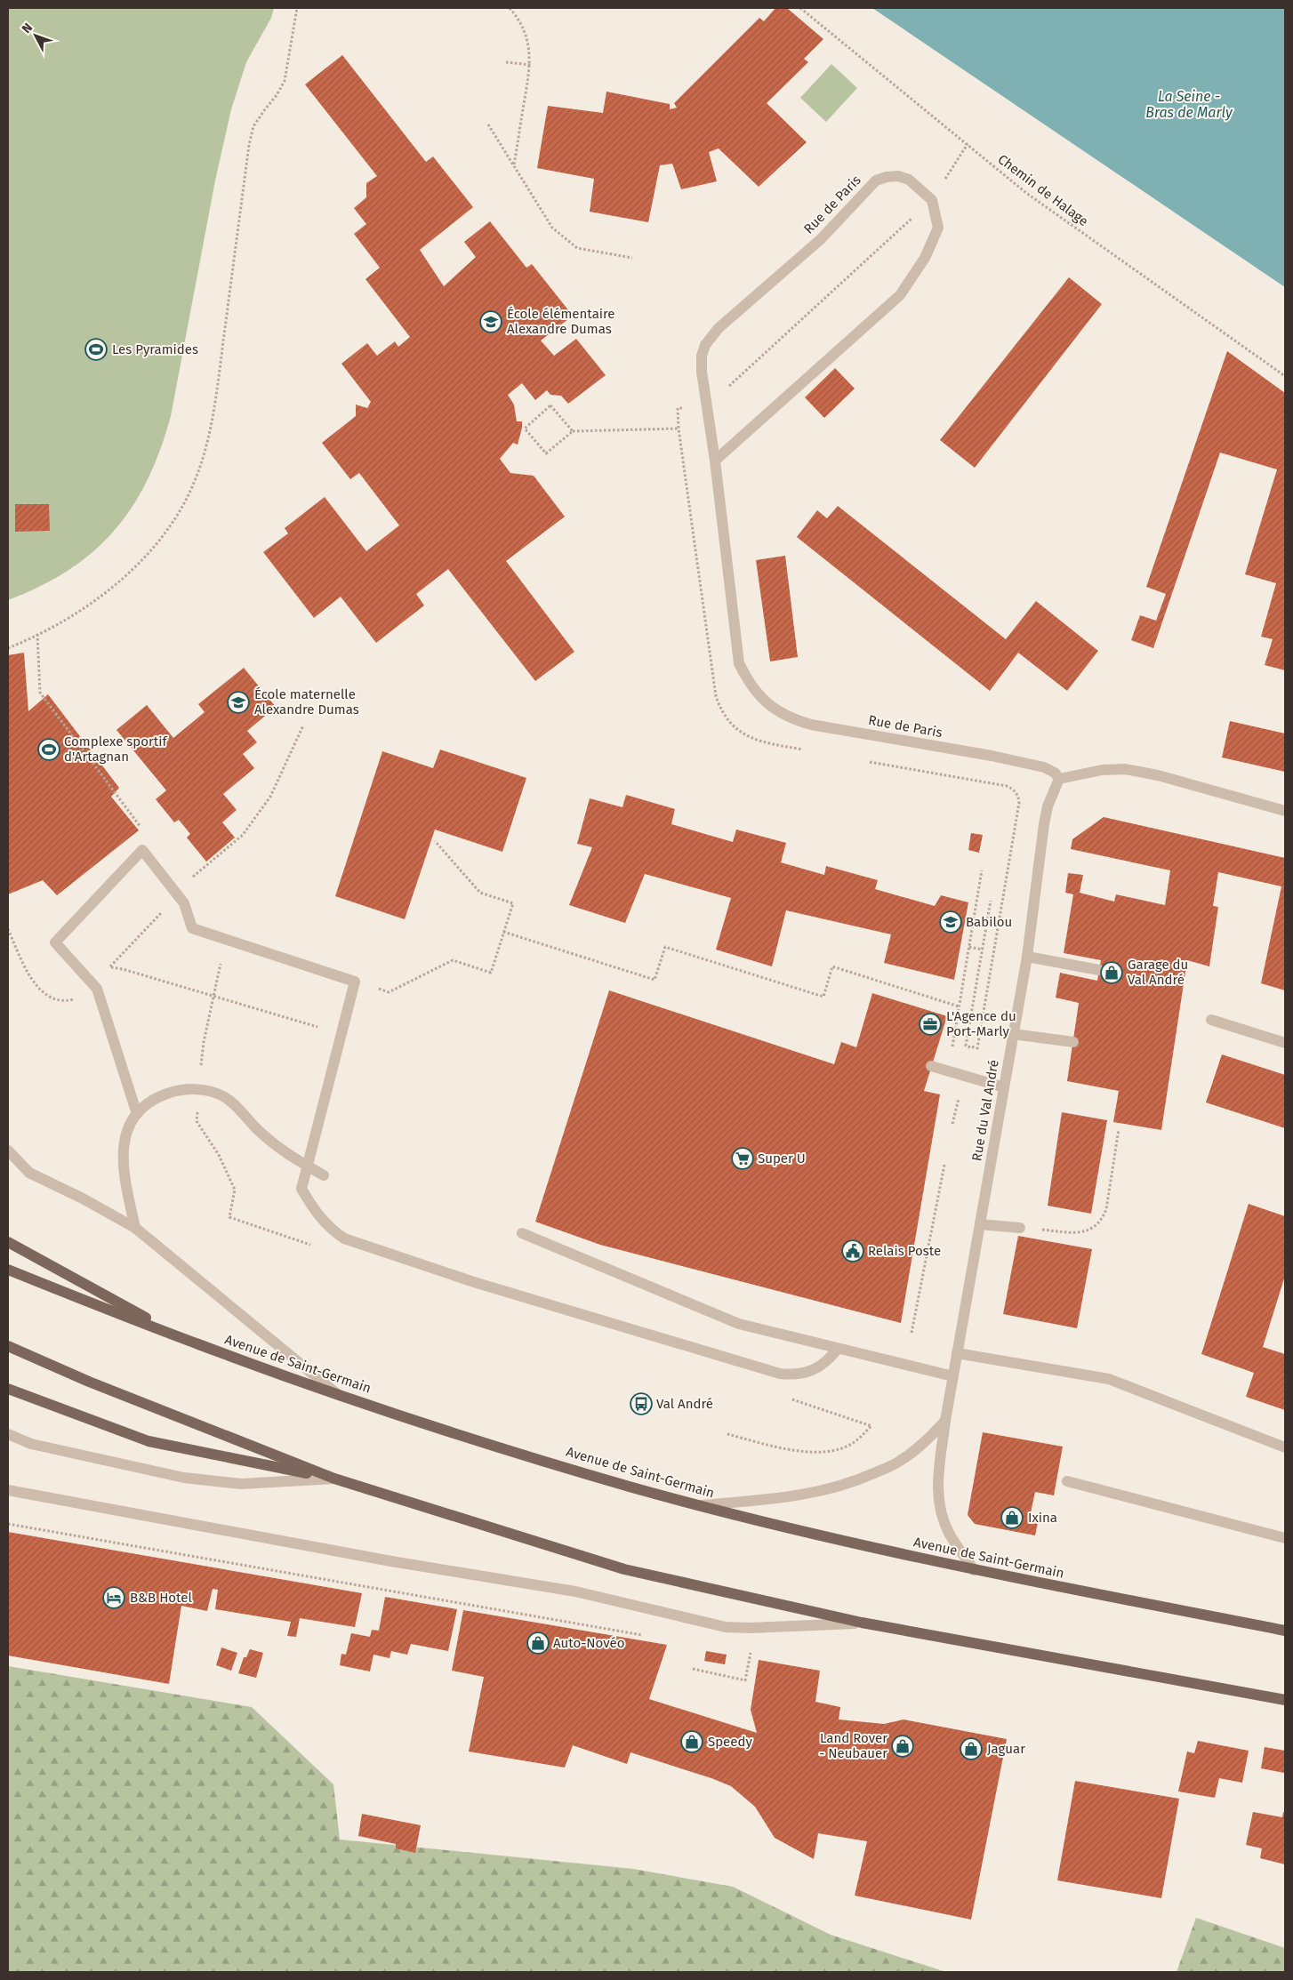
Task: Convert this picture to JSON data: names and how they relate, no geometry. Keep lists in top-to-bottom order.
{
  "streets": {
    "main road": ["Avenue de Saint-Germain"],
    "street": ["Rue de Paris", "Rue du Val André"],
    "path": ["Chemin de Halage"]
  },
  "crossings": [
    ["Rue de Paris", "Rue du Val André"],
    ["Rue du Val André", "Avenue de Saint-Germain"]
  ],
  "water": ["La Seine - Bras de Marly"],
  "places": {
    "school or university": ["École élémentaire Alexandre Dumas", "École maternelle Alexandre Dumas", "Babilou"],
    "sports": ["Les Pyramides", "Complexe sportif d'Artagnan"],
    "shop": [
      "Garage du Val André",
      "Ixina",
      "Auto-Novéo",
      "Speedy",
      "Land Rover - Neubauer",
      "Jaguar"
    ],
    "office": ["L'Agence du Port-Marly"],
    "supermarket": ["Super U"],
    "public building": ["Relais Poste"],
    "bus stop": ["Val André"],
    "hotel": ["B&B Hotel"]
  },
  "north": "top left"
}
